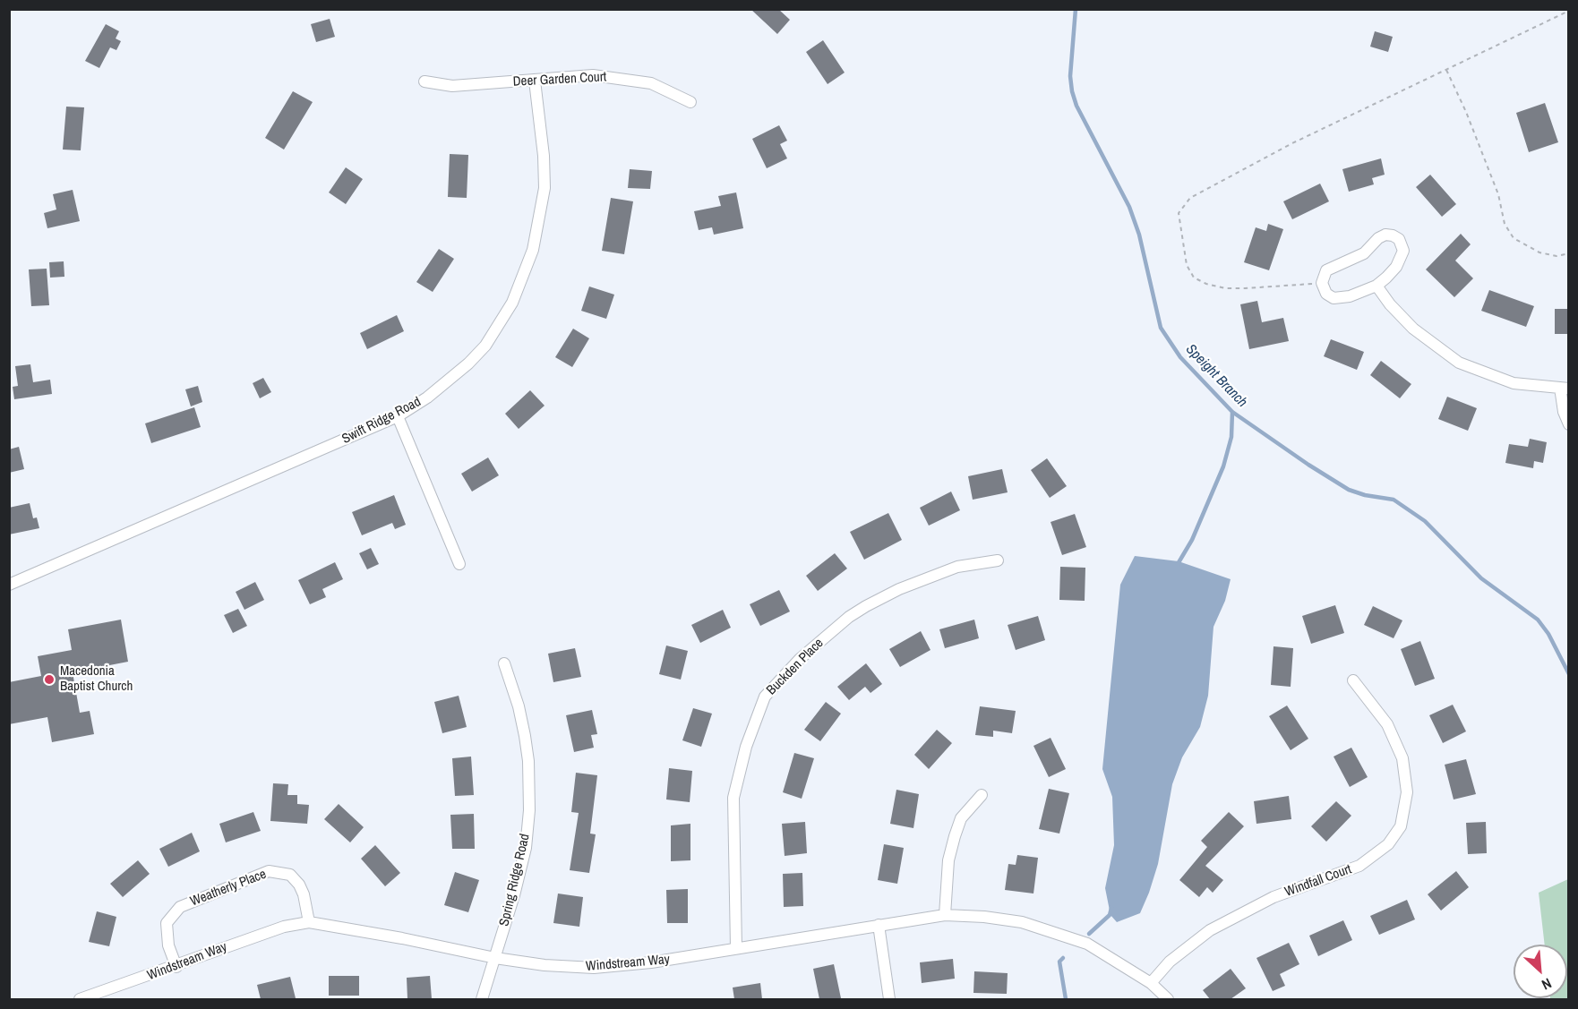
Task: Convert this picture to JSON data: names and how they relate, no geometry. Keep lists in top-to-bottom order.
{
  "streets": {
    "street": [
      "Deer Garden Court",
      "Swift Ridge Road",
      "Buckden Place",
      "Spring Ridge Road",
      "Windfall Court",
      "Weatherly Place",
      "Windstream Way"
    ]
  },
  "crossings": [
    ["Deer Garden Court", "Swift Ridge Road"],
    ["Buckden Place", "Windstream Way"],
    ["Spring Ridge Road", "Windstream Way"],
    ["Windfall Court", "Windstream Way"],
    ["Weatherly Place", "Windstream Way"]
  ],
  "water": ["Speight Branch"],
  "places": ["Macedonia Baptist Church"],
  "north": "bottom right"
}
